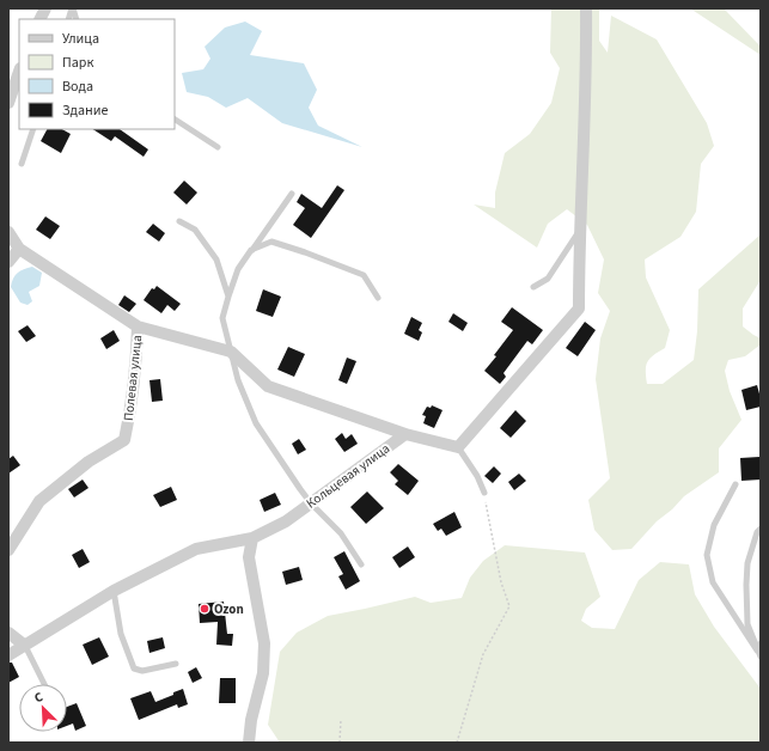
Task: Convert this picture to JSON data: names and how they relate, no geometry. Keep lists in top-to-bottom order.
{
  "streets": {
    "street": ["Полевая улица", "Кольцевая улица"]
  },
  "places": ["Ozon"],
  "legend": [
    "Улица",
    "Парк",
    "Вода",
    "Здание"
  ],
  "north": "top left"
}
